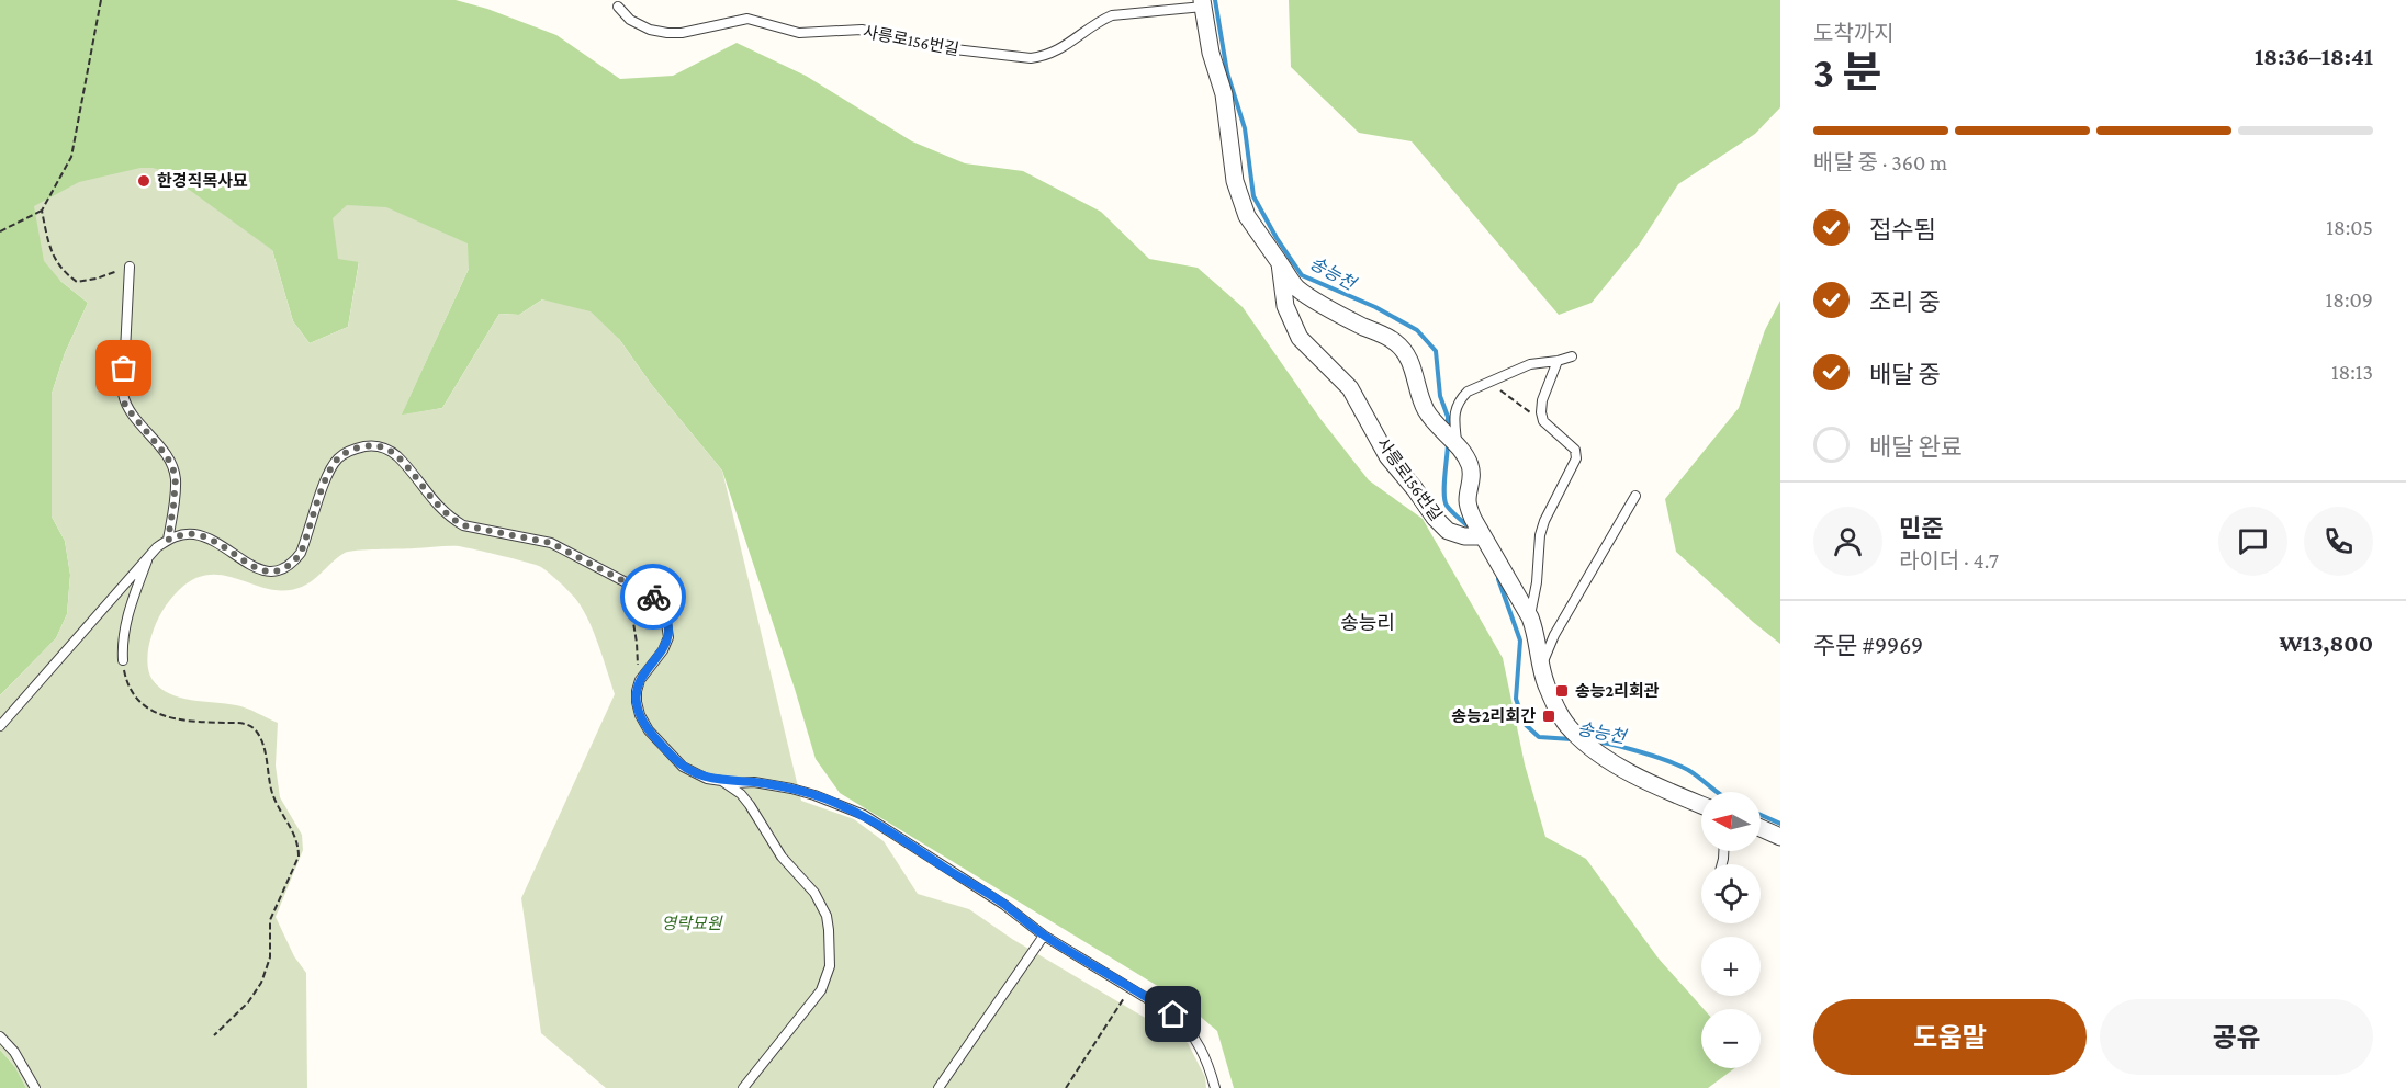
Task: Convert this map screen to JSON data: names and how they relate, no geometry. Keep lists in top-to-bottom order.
{
  "streets": {
    "street": ["사릉로156번길"]
  },
  "districts": ["송능리"],
  "water": ["송능천"],
  "parks": ["영락묘원"],
  "places": {
    "other": ["한경직목사묘"],
    "transit": ["송능2리회관", "송능2리회간"]
  },
  "north": "left",
  "page": {
    "heading": ["3 분", "도착까지", "18:36–18:41"],
    "panel": [
      "민준",
      "라이더 · 4.7",
      "주문 #9969",
      "₩13,800"
    ],
    "bar": "배달 중 · 360 m",
    "list": [
      ["접수됨", "18:05"],
      ["조리 중", "18:09"],
      ["배달 중", "18:13"],
      "배달 완료"
    ],
    "map_buttons": ["+", "−"],
    "buttons": ["도움말", "공유"]
  }
}
